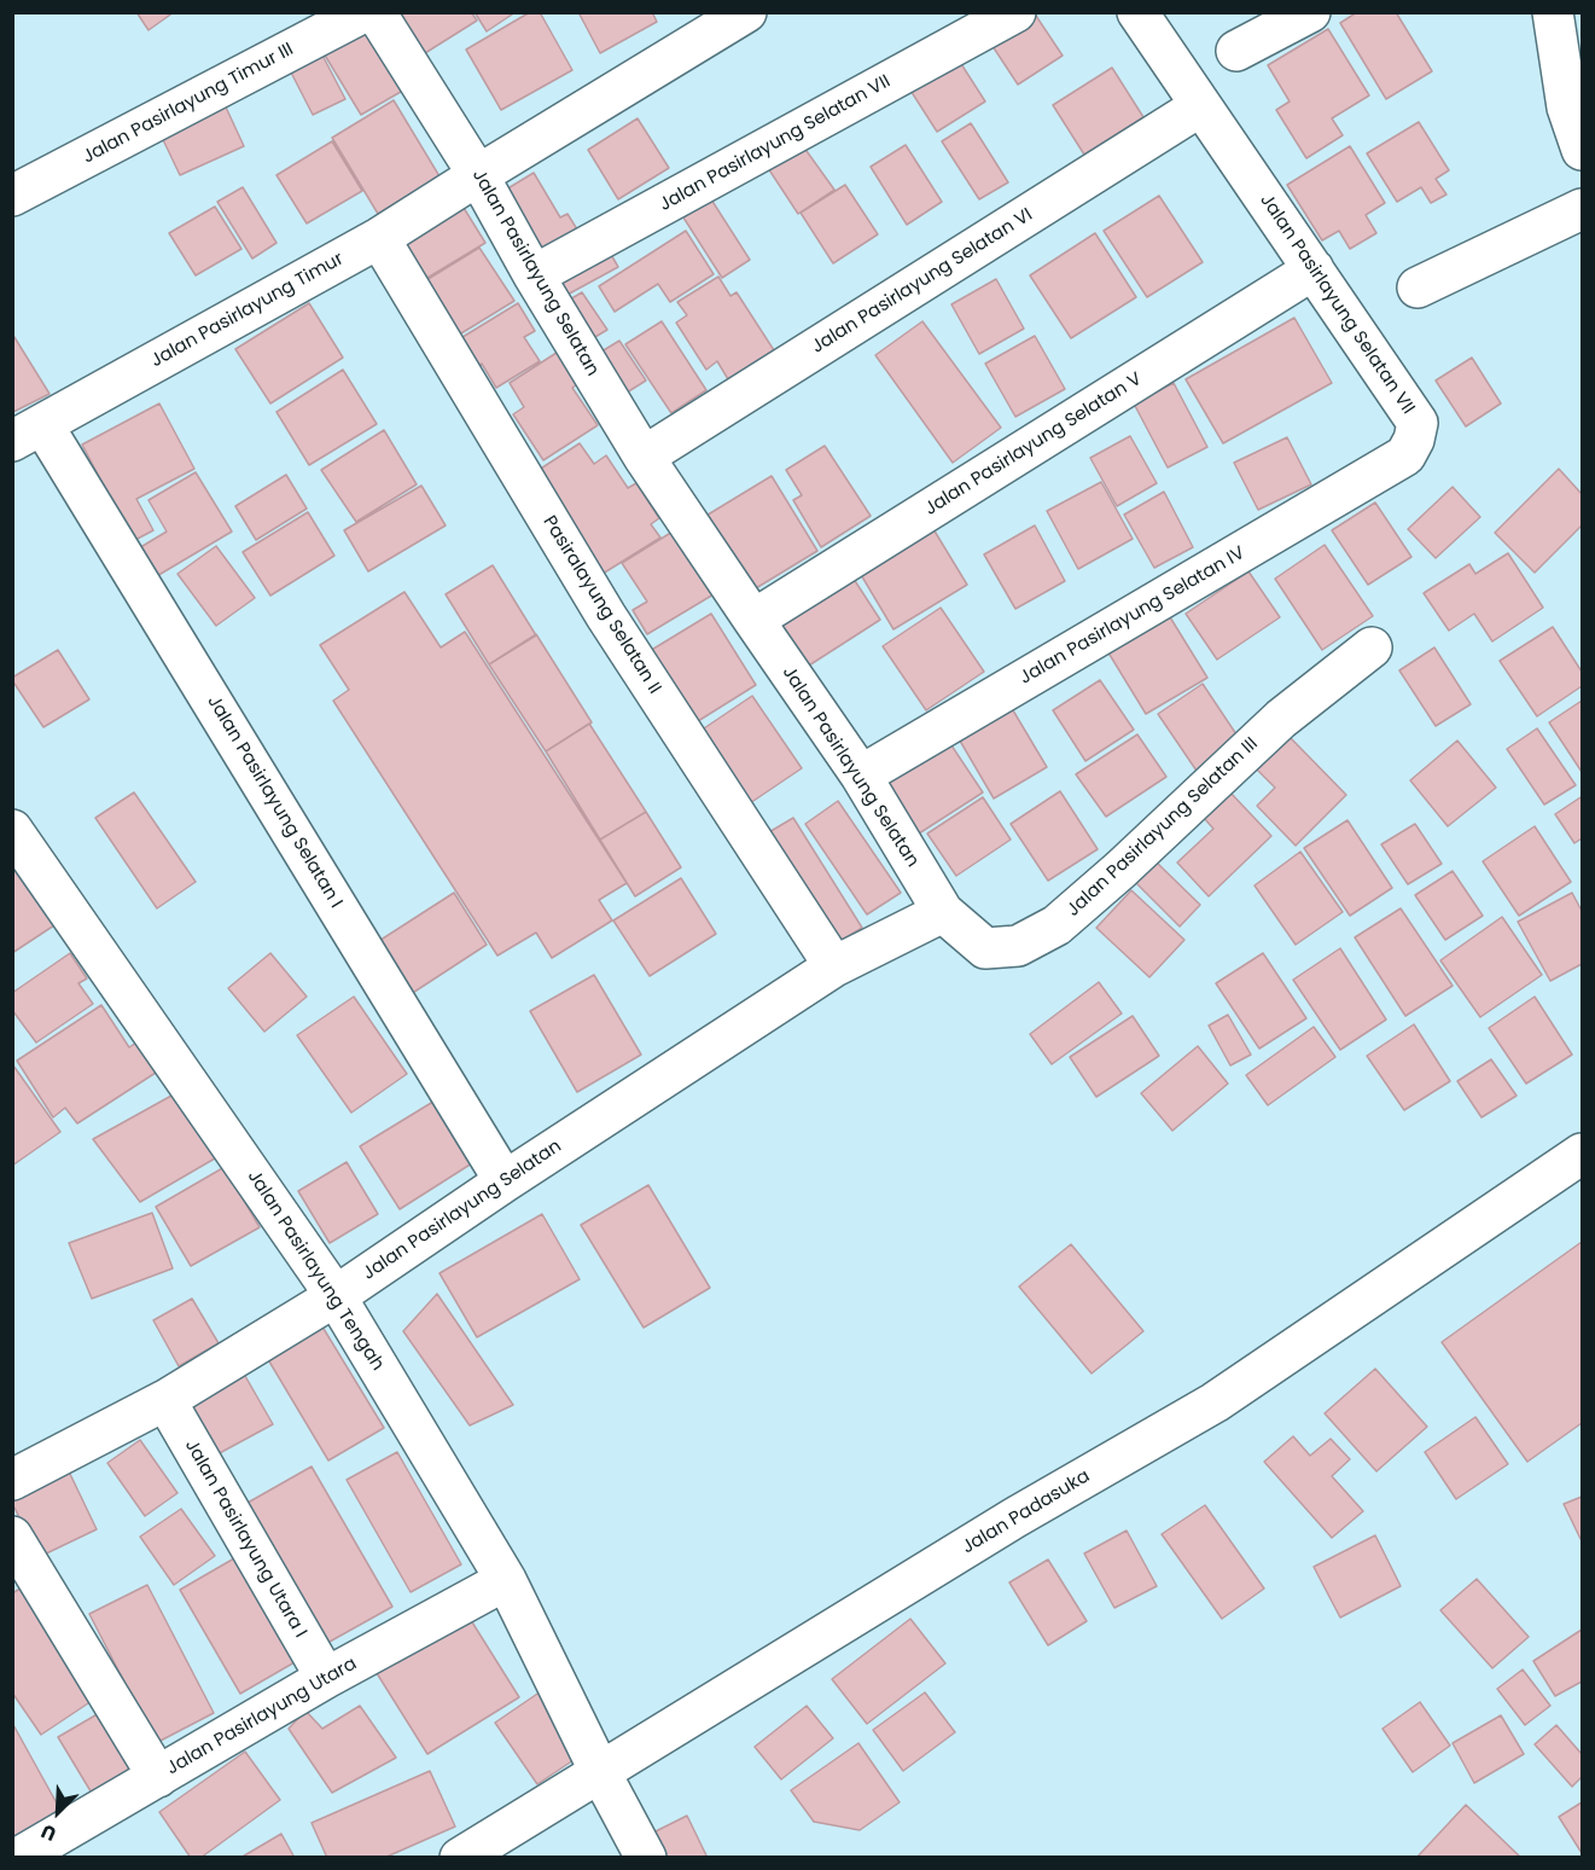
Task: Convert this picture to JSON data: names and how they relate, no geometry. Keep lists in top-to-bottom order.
{
  "streets": {
    "street": [
      "Jalan Pasirlayung Timur III",
      "Jalan Pasirlayung Selatan VII",
      "Jalan Pasirlayung Selatan",
      "Jalan Pasirlayung Selatan VI",
      "Jalan Pasirlayung Timur",
      "Jalan Pasirlayung Selatan V",
      "Pasiralayung Selatan II",
      "Jalan Pasirlayung Selatan IV",
      "Jalan Pasirlayung Selatan I",
      "Jalan Pasirlayung Selatan III",
      "Jalan Pasirlayung Tengah",
      "Jalan Padasuka",
      "Jalan Pasirlayung Utara I",
      "Jalan Pasirlayung Utara"
    ]
  },
  "crossings": [
    ["Jalan Pasirlayung Selatan VII", "Jalan Pasirlayung Selatan"],
    ["Jalan Pasirlayung Selatan VII", "Jalan Pasirlayung Selatan VI"],
    ["Jalan Pasirlayung Selatan VII", "Jalan Pasirlayung Selatan V"],
    ["Jalan Pasirlayung Selatan VII", "Jalan Pasirlayung Selatan IV"],
    ["Jalan Pasirlayung Selatan", "Jalan Pasirlayung Selatan VI"],
    ["Jalan Pasirlayung Selatan", "Jalan Pasirlayung Timur"],
    ["Jalan Pasirlayung Selatan", "Jalan Pasirlayung Selatan V"],
    ["Jalan Pasirlayung Selatan", "Pasiralayung Selatan II"],
    ["Jalan Pasirlayung Selatan", "Jalan Pasirlayung Selatan IV"],
    ["Jalan Pasirlayung Selatan", "Jalan Pasirlayung Selatan I"],
    ["Jalan Pasirlayung Selatan", "Jalan Pasirlayung Selatan III"],
    ["Jalan Pasirlayung Selatan", "Jalan Pasirlayung Tengah"],
    ["Jalan Pasirlayung Selatan", "Jalan Pasirlayung Utara I"],
    ["Jalan Pasirlayung Timur", "Pasiralayung Selatan II"],
    ["Jalan Pasirlayung Timur", "Jalan Pasirlayung Selatan I"],
    ["Jalan Pasirlayung Tengah", "Jalan Padasuka"],
    ["Jalan Pasirlayung Tengah", "Jalan Pasirlayung Utara"],
    ["Jalan Pasirlayung Utara I", "Jalan Pasirlayung Utara"]
  ],
  "north": "bottom left"
}
